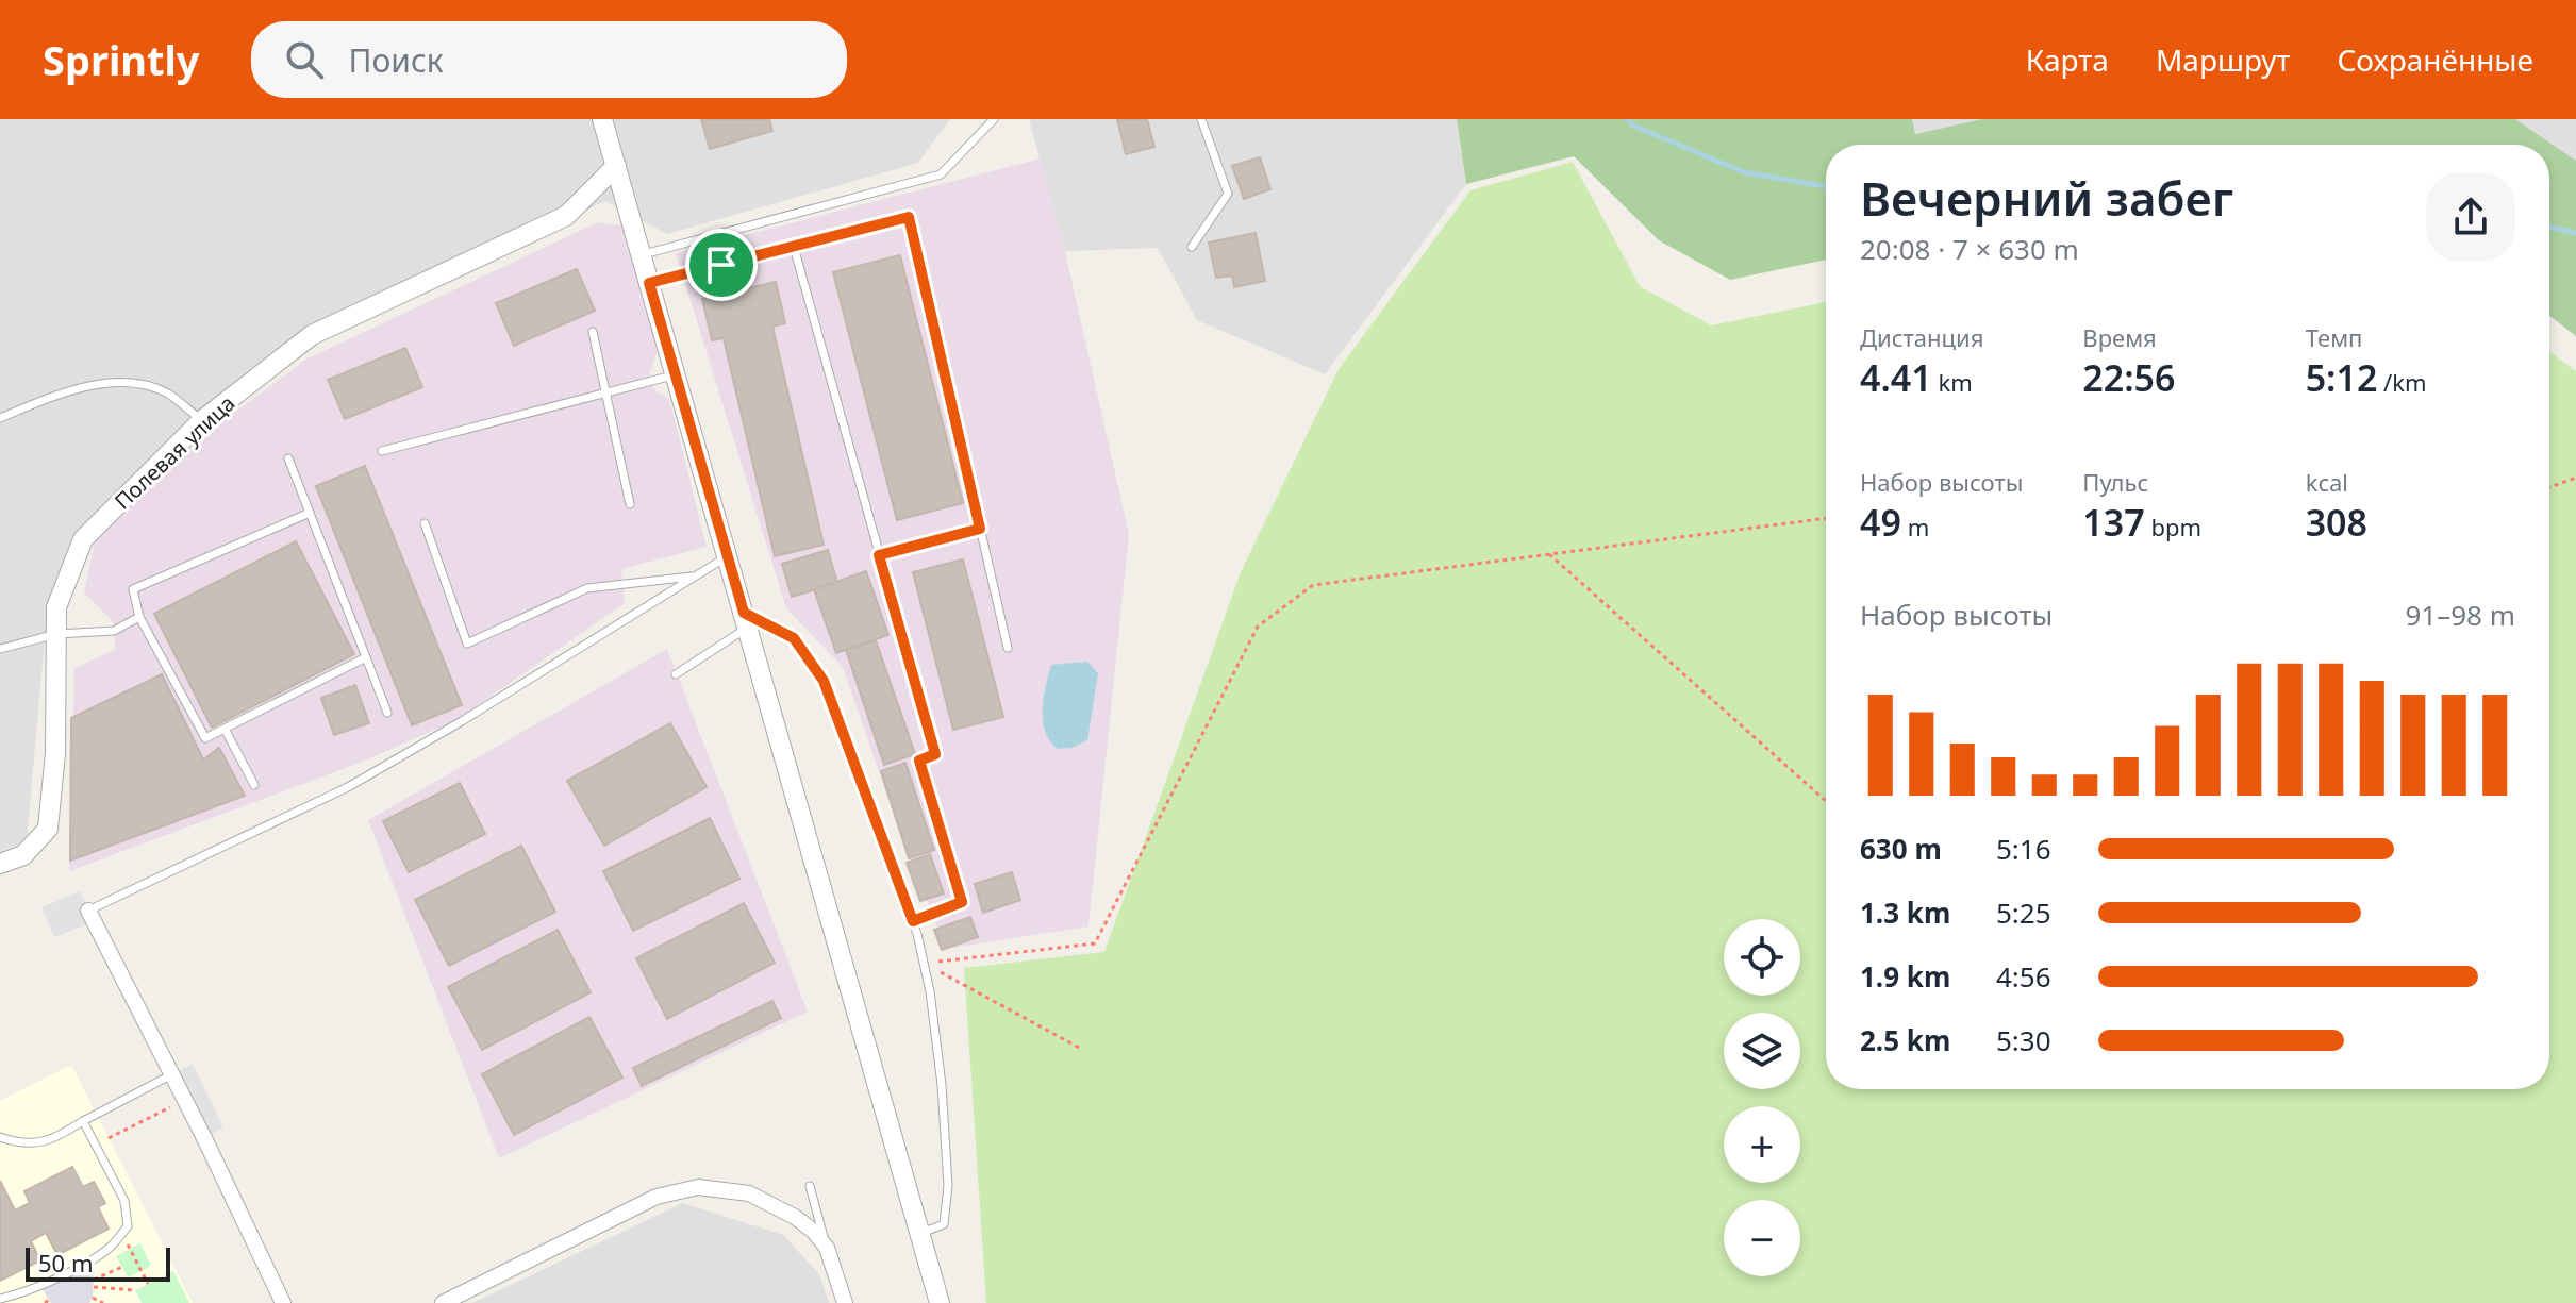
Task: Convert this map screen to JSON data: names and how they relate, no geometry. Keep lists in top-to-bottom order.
{
  "streets": {
    "street": ["Полевая улица"]
  },
  "scale_bar": "50 m",
  "page": {
    "header": "Sprintly",
    "search": "Поиск",
    "nav": ["Карта", "Маршрут", "Сохранённые"],
    "heading": ["Вечерний забег", "20:08 · 7 × 630 m"],
    "stats": [
      ["Дистанция", "4.41 km"],
      ["Время", "22:56"],
      ["Темп", "5:12 /km"],
      ["Набор высоты", "49 m"],
      ["Пульс", "137 bpm"],
      ["kcal", "308"]
    ],
    "chart": ["Набор высоты", "91–98 m"],
    "list": [
      {
        "name": "630 m",
        "note": "5:16"
      },
      {
        "name": "1.3 km",
        "note": "5:25"
      },
      {
        "name": "1.9 km",
        "note": "4:56"
      },
      {
        "name": "2.5 km",
        "note": "5:30"
      }
    ],
    "map_buttons": ["+", "−"],
    "scale": "50 m"
  }
}
